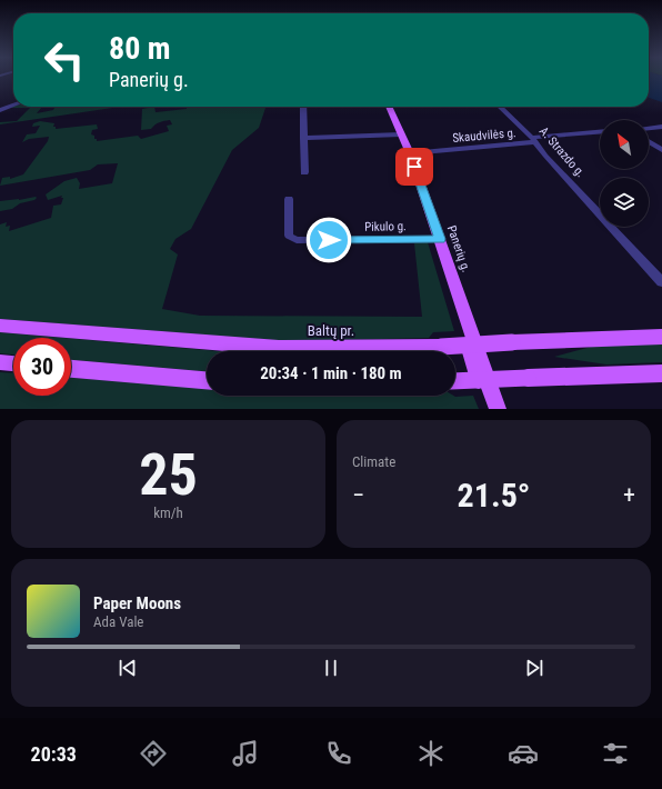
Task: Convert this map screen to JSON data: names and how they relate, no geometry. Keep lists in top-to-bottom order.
{
  "streets": {
    "main road": ["Panerių g.", "Baltų pr."],
    "street": ["Skaudvilės g.", "A. Strazdo g.", "Pikulo g."]
  },
  "crossings": [
    ["Skaudvilės g.", "A. Strazdo g."],
    ["Skaudvilės g.", "Panerių g."],
    ["Pikulo g.", "Panerių g."]
  ],
  "north": "top left",
  "page": {
    "turn": ["80 m", "Panerių g."],
    "limit": "30",
    "trip": "20:34 · 1 min · 180 m",
    "tile": [
      ["25", "km/h"],
      "Climate"
    ],
    "heat": ["−", "21.5°", "+"],
    "song": ["Paper Moons", "Ada Vale"],
    "tabs": "20:33"
  }
}
